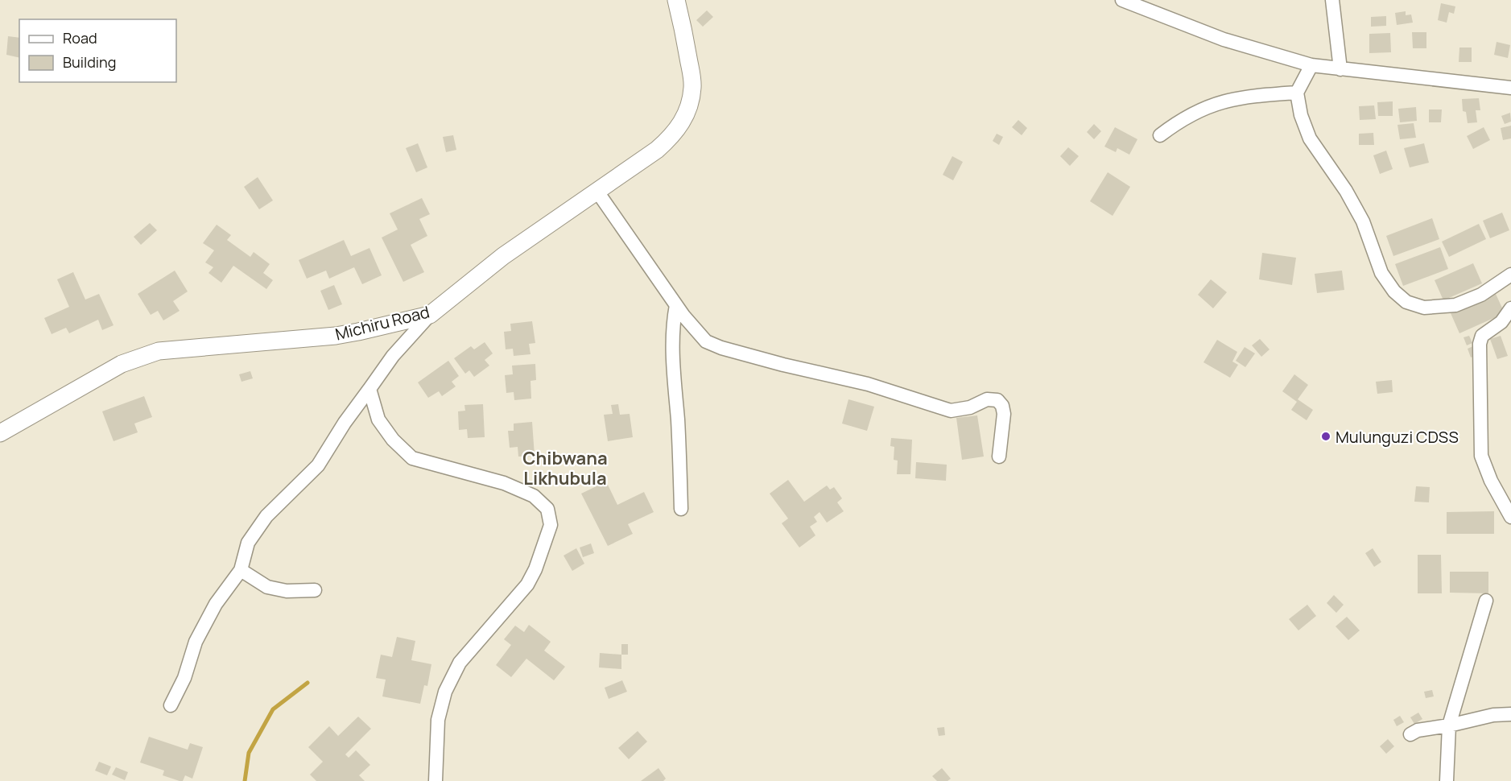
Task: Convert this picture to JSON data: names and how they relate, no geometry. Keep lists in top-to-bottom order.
{
  "streets": {
    "street": ["Michiru Road"]
  },
  "districts": ["Chibwana Likhubula"],
  "places": ["Mulunguzi CDSS"],
  "legend": ["Road", "Building"]
}
